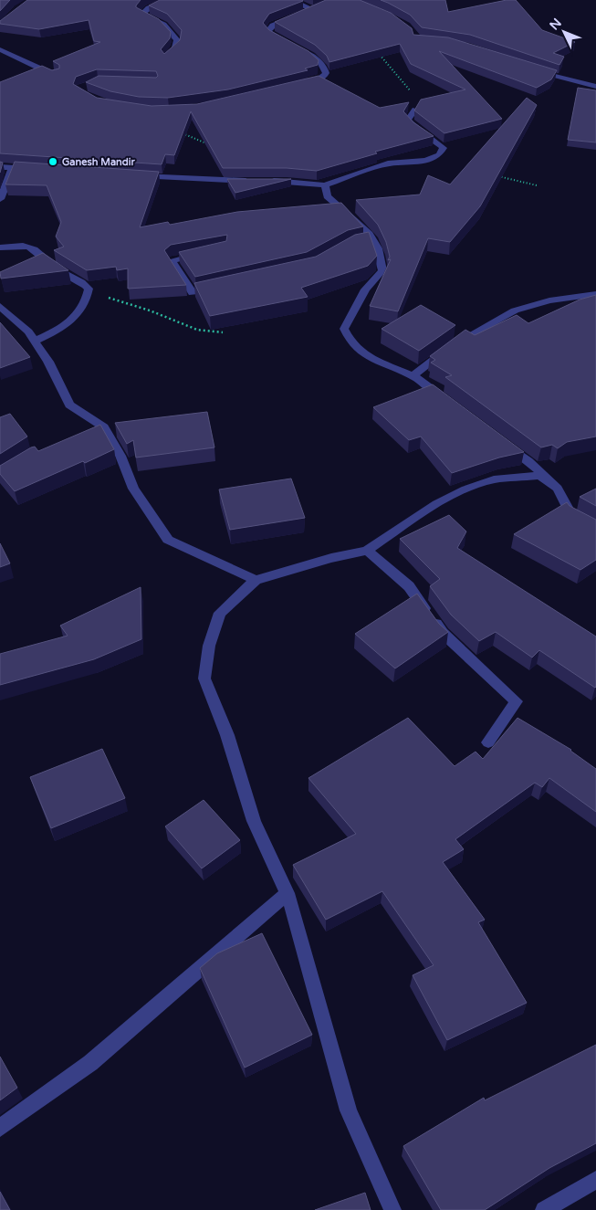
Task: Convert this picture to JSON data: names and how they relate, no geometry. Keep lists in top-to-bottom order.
{
  "places": ["Ganesh Mandir"],
  "north": "top left"
}
